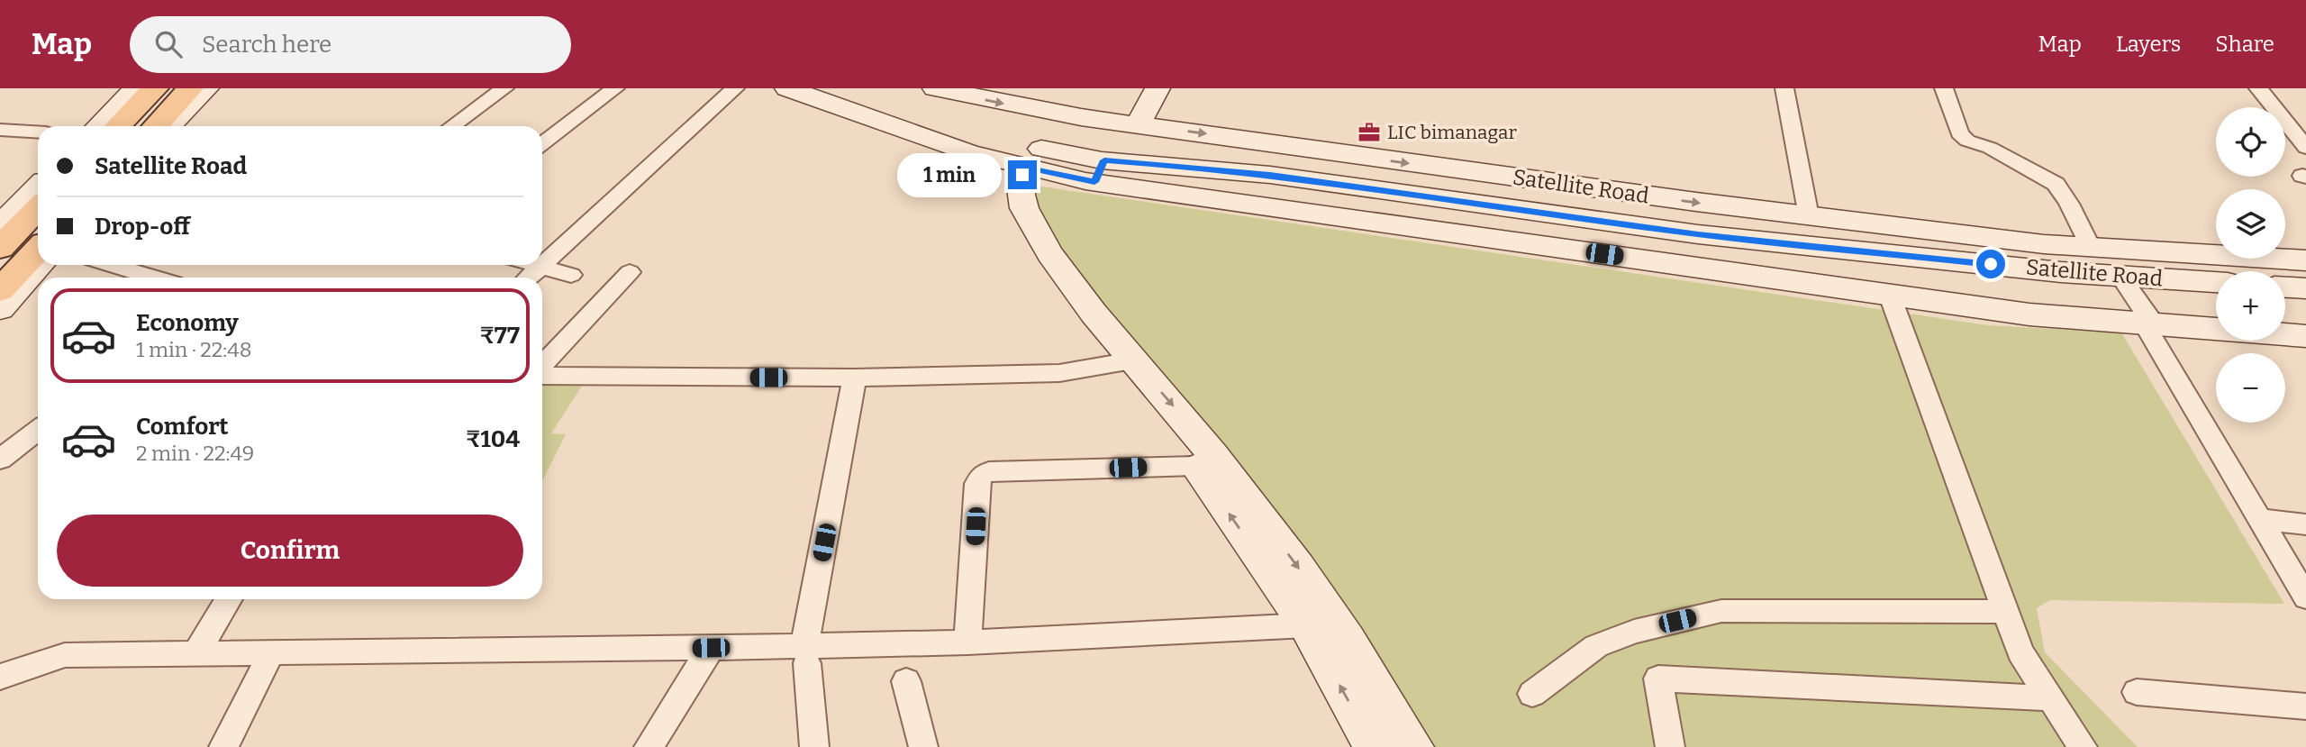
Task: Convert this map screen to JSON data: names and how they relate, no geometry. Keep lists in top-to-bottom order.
{
  "streets": {
    "main road": ["Satellite Road"]
  },
  "places": {
    "office": ["LIC bimanagar"]
  },
  "page": {
    "header": "Map",
    "search": "Search here",
    "nav": ["Map", "Layers", "Share"],
    "map_buttons": ["+", "−"],
    "banner": ["Satellite Road", "Drop-off"],
    "bubble": "1 min",
    "list": [
      {
        "name": "Economy",
        "note": "1 min · 22:48",
        "value": "₹77"
      },
      {
        "name": "Comfort",
        "note": "2 min · 22:49",
        "value": "₹104"
      }
    ],
    "buttons": "Confirm"
  }
}
